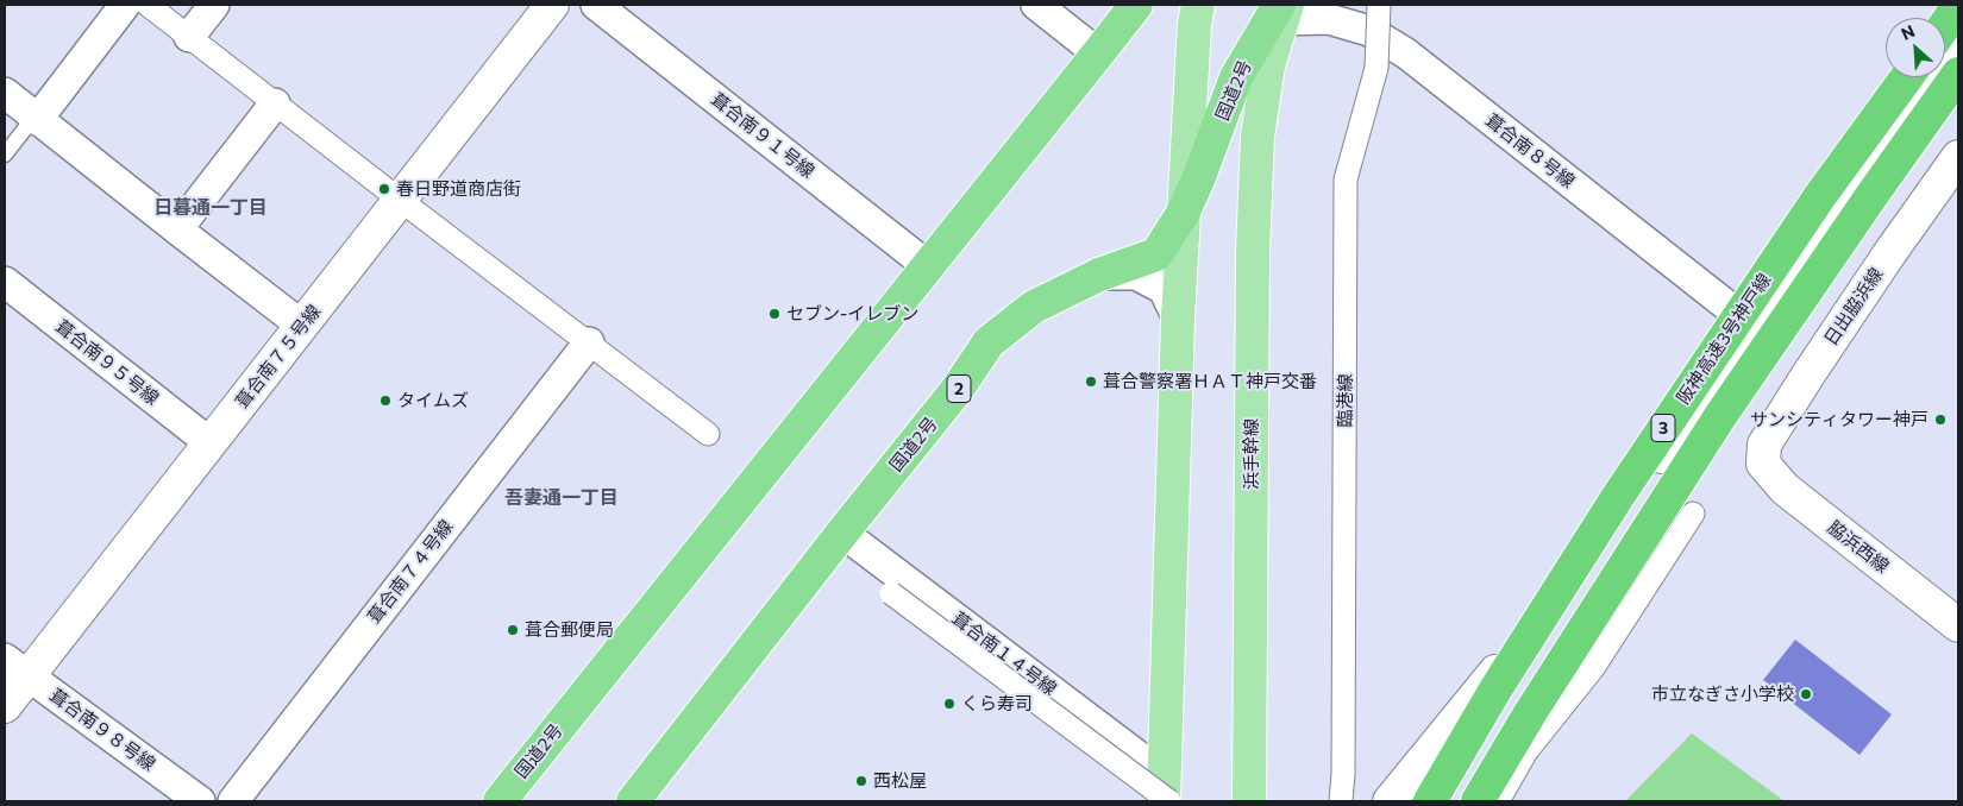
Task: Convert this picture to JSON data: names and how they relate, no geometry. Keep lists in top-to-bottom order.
{
  "streets": {
    "highway": [
      "国道2号",
      "阪神高速3号神戸線",
      "2",
      "3"
    ],
    "main road": ["浜手幹線"],
    "street": [
      "葺合南９１号線",
      "葺合南８号線",
      "日出脇浜線",
      "葺合南７５号線",
      "葺合南９５号線",
      "臨港線",
      "脇浜西線",
      "葺合南７４号線",
      "葺合南１４号線",
      "葺合南９８号線"
    ]
  },
  "crossings": [
    ["国道2号", "葺合南９１号線"],
    ["国道2号", "葺合南８号線"],
    ["国道2号", "浜手幹線"],
    ["国道2号", "葺合南１４号線"],
    ["葺合南８号線", "浜手幹線"],
    ["日出脇浜線", "脇浜西線"],
    ["葺合南７５号線", "葺合南９５号線"],
    ["葺合南７５号線", "葺合南９８号線"]
  ],
  "districts": ["日暮通一丁目", "吾妻通一丁目"],
  "places": [
    "春日野道商店街",
    "セブン-イレブン",
    "葺合警察署ＨＡＴ神戸交番",
    "タイムズ",
    "サンシティタワー神戸",
    "葺合郵便局",
    "市立なぎさ小学校",
    "くら寿司",
    "西松屋"
  ],
  "north": "top left"
}
